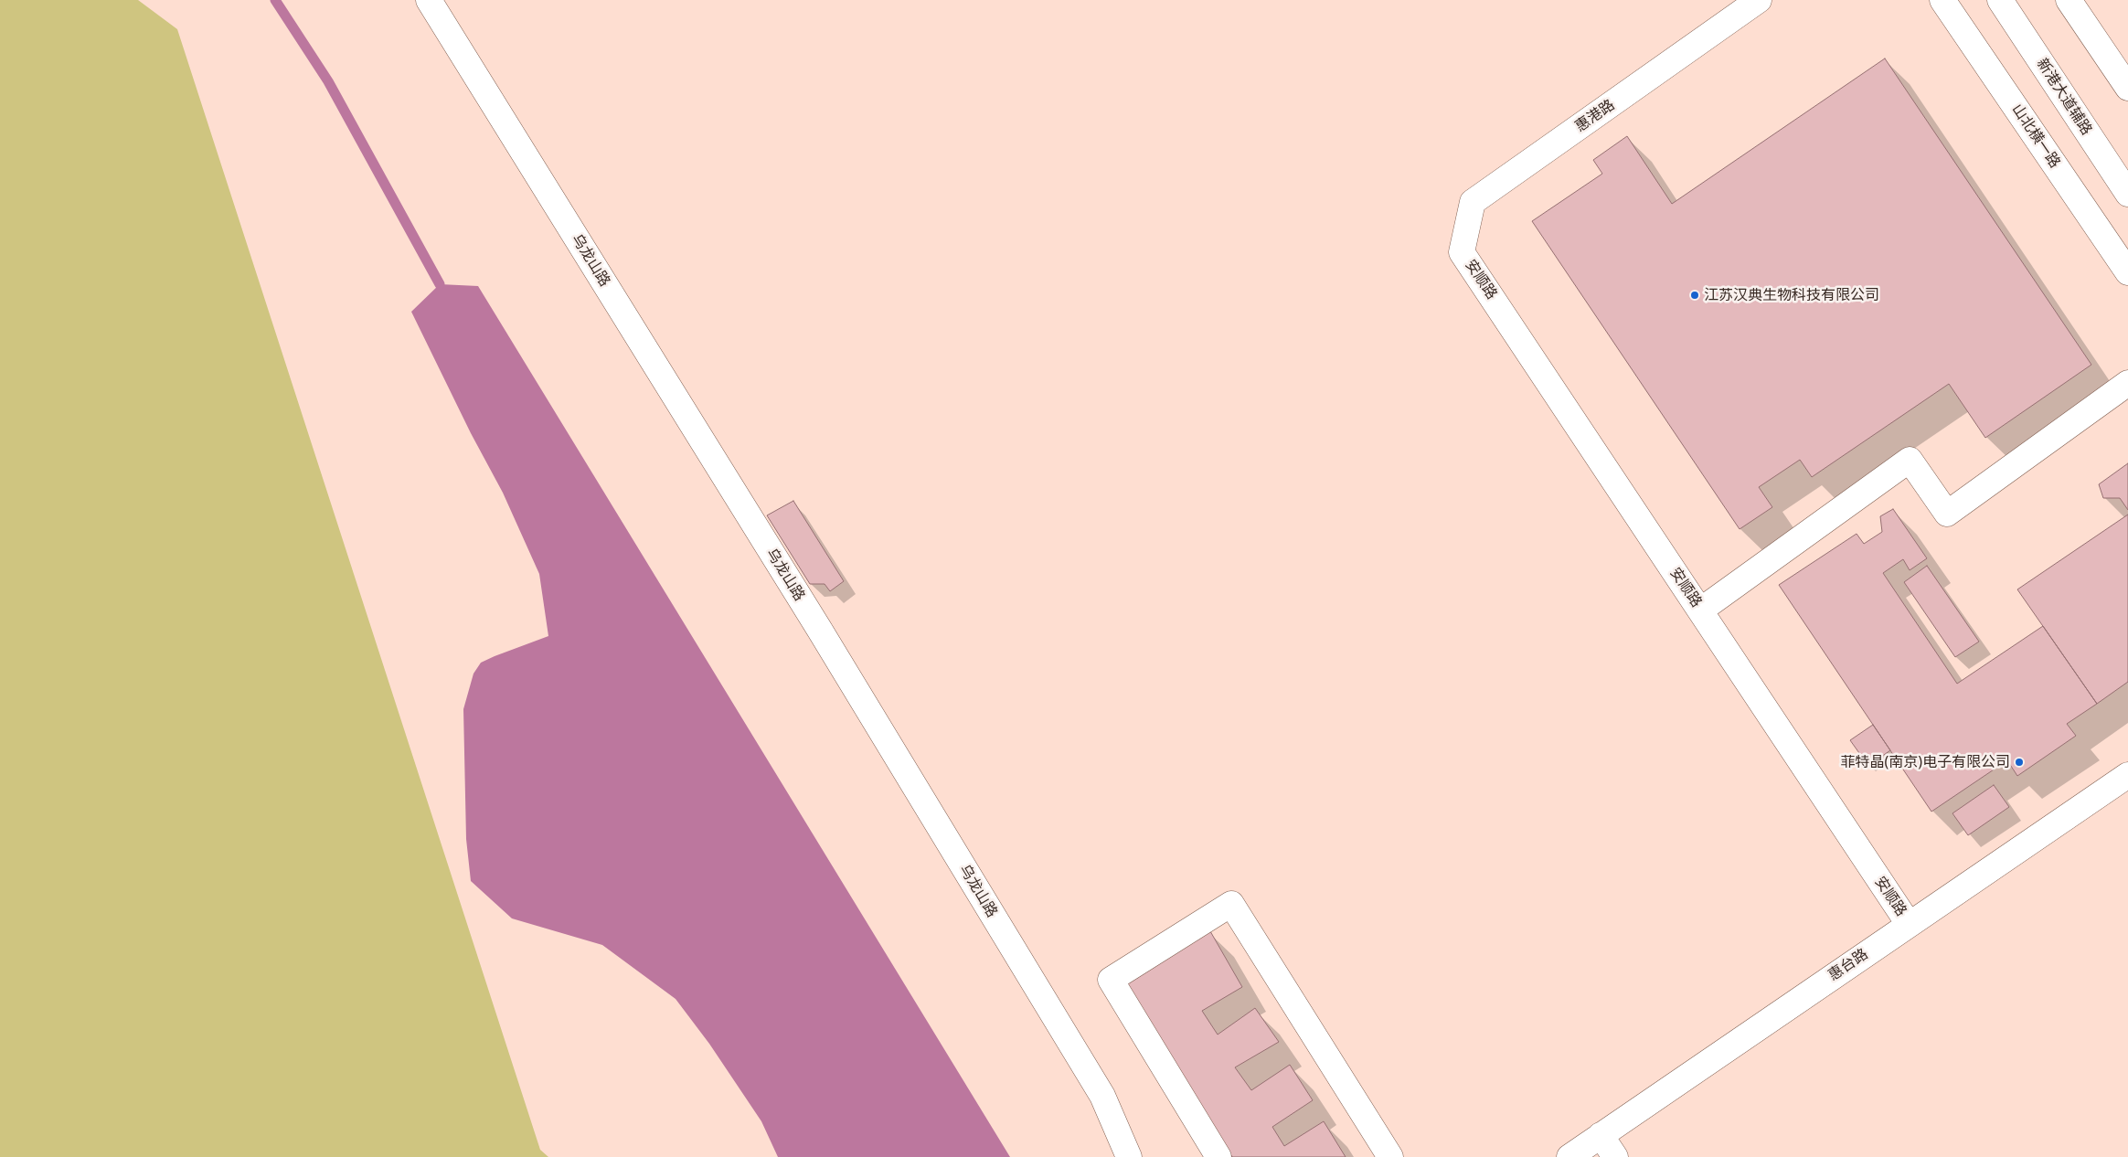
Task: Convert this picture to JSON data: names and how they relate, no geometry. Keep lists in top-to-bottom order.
{
  "streets": {
    "street": [
      "新港大道辅路",
      "惠港路",
      "山北横一路",
      "乌龙山路",
      "安顺路",
      "惠台路"
    ]
  },
  "crossings": [
    ["惠港路", "安顺路"],
    ["安顺路", "惠台路"]
  ],
  "places": ["江苏汉典生物科技有限公司", "菲特晶(南京)电子有限公司"]
}
